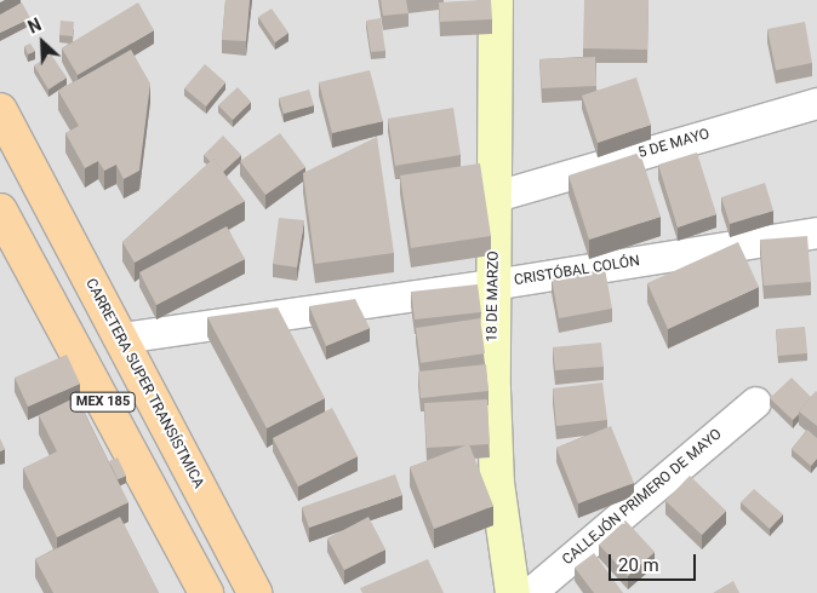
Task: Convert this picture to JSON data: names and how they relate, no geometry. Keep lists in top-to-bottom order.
{
  "streets": {
    "main road": ["18 DE MARZO", "CARRETERA SUPER TRANSÍSTMICA", "MEX 185"],
    "street": ["5 DE MAYO", "CRISTÓBAL COLÓN", "CALLEJÓN PRIMERO DE MAYO"]
  },
  "crossings": [
    ["5 DE MAYO", "18 DE MARZO"],
    ["CRISTÓBAL COLÓN", "18 DE MARZO"],
    ["CRISTÓBAL COLÓN", "CARRETERA SUPER TRANSÍSTMICA"]
  ],
  "scale_bar": "20 m",
  "north": "top left"
}
